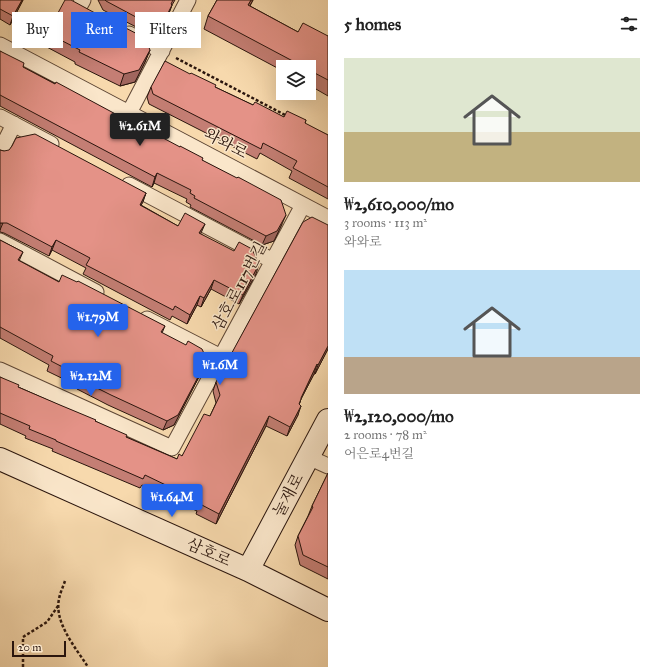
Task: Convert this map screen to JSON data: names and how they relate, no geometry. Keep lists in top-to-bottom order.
{
  "streets": {
    "main road": ["눌재로", "삼호로"],
    "street": ["와와로", "삼호로117번길"]
  },
  "crossings": [
    ["와와로", "삼호로117번길"],
    ["눌재로", "삼호로"]
  ],
  "scale_bar": "20 m",
  "page": {
    "heading": "5 homes",
    "chip": ["Buy", "Rent", "Filters"],
    "list": [
      {
        "name": "₩2,610,000/mo",
        "note": "3 rooms · 113 m² · 와와로"
      },
      {
        "name": "₩2,120,000/mo",
        "note": "2 rooms · 78 m² · 어은로4번길"
      }
    ],
    "price": [
      "₩2.61M",
      "₩1.79M",
      "₩1.6M",
      "₩2.12M",
      "₩1.64M"
    ],
    "scale": "20 m"
  }
}
